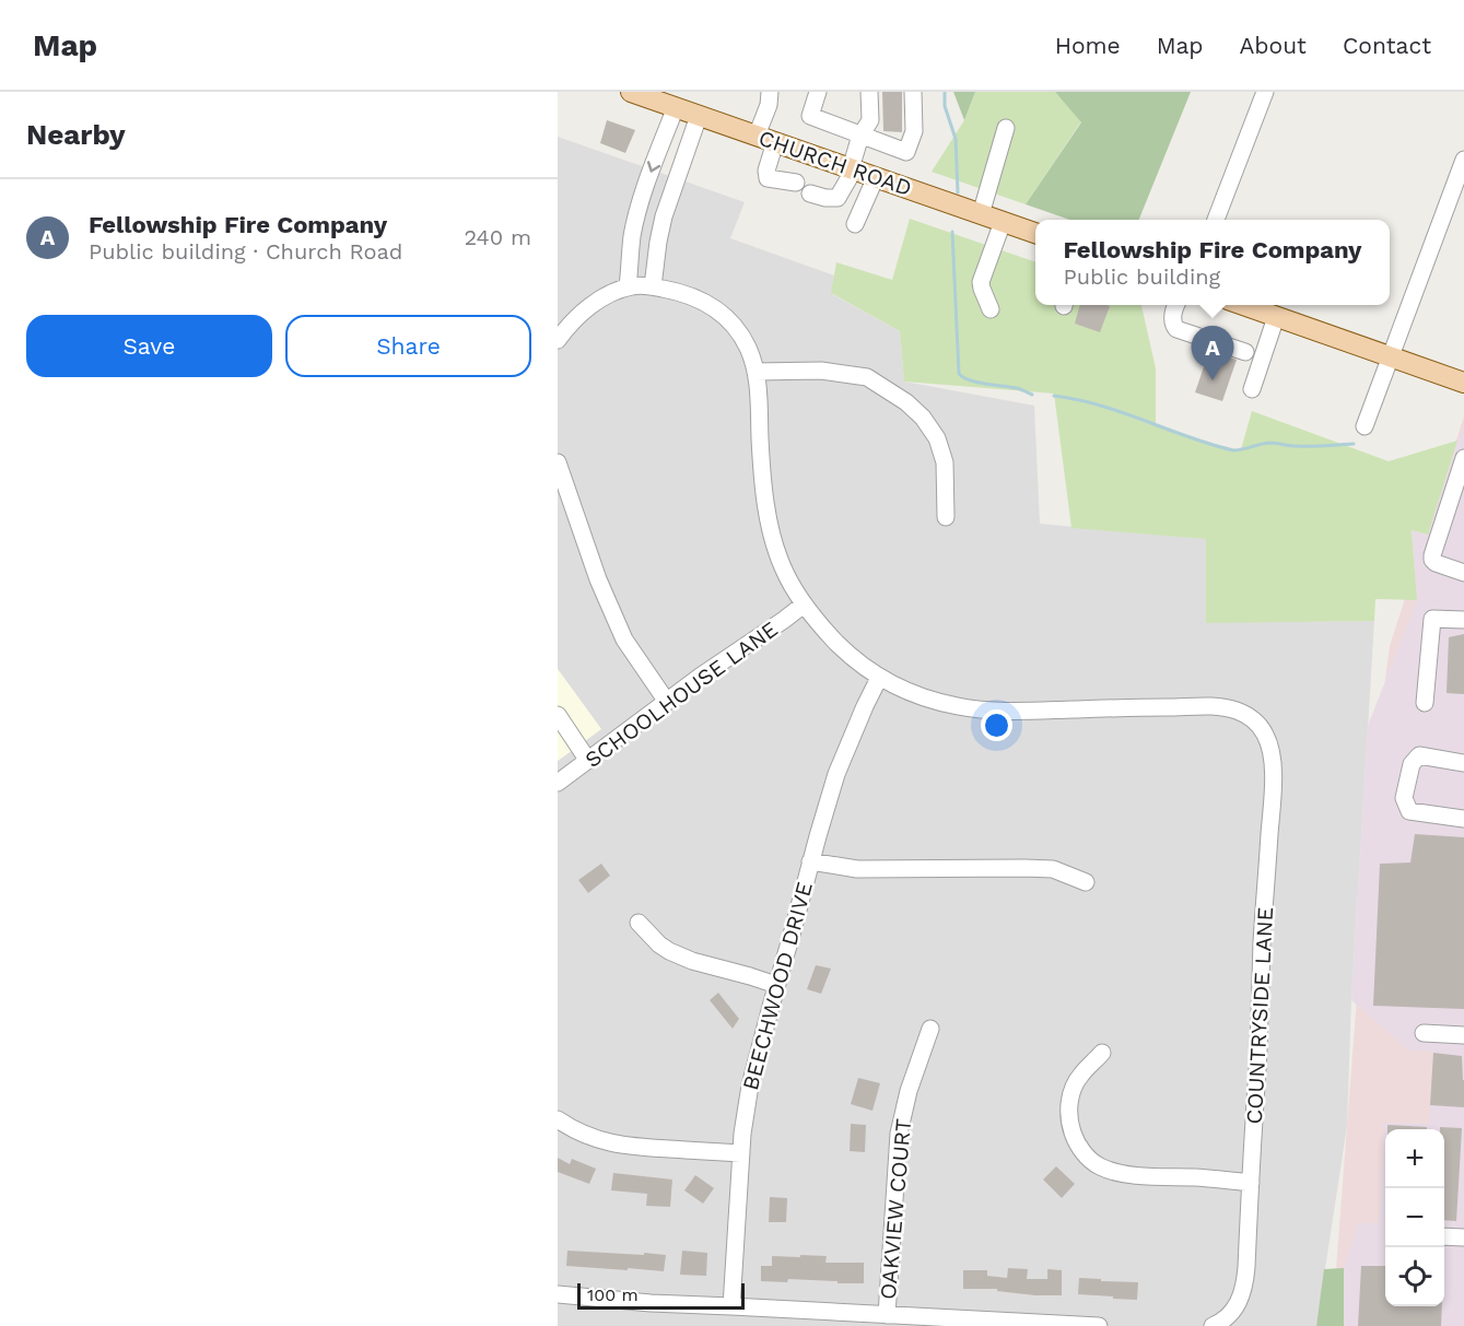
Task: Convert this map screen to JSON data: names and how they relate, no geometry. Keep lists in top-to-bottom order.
{
  "streets": {
    "main road": ["CHURCH ROAD"],
    "street": [
      "SCHOOLHOUSE LANE",
      "BEECHWOOD DRIVE",
      "COUNTRYSIDE LANE",
      "OAKVIEW COURT"
    ]
  },
  "crossings": [
    ["BEECHWOOD DRIVE", "COUNTRYSIDE LANE"]
  ],
  "scale_bar": "100 m",
  "page": {
    "header": "Map",
    "nav": [
      "Home",
      "Map",
      "About",
      "Contact"
    ],
    "heading": "Nearby",
    "list": [
      {
        "mark": "A",
        "name": "Fellowship Fire Company",
        "note": "Public building · Church Road",
        "value": "240 m"
      }
    ],
    "popup": ["Fellowship Fire Company", "Public building"],
    "buttons": ["Save", "Share"],
    "pins": "A",
    "map_buttons": ["+", "−"],
    "scale": "100 m"
  }
}
